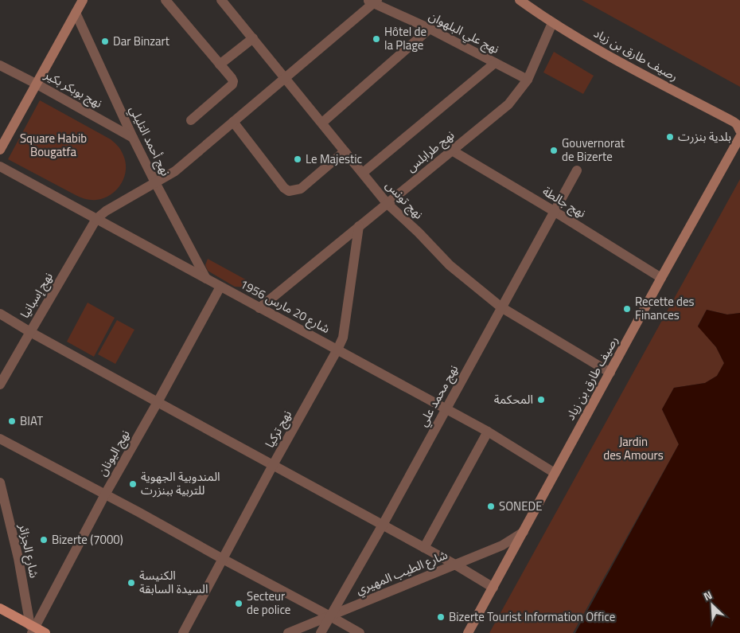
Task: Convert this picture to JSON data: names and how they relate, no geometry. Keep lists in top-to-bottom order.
{
  "streets": {
    "main road": ["رصيف طارق بن زياد"],
    "street": [
      "نهج علي البلهوان",
      "نهج بوبكر بكير",
      "نهج أحمد التليلي",
      "نهج طرابلس",
      "نهج تونس",
      "نهج جالطة",
      "نهج إسبانيا",
      "شارع 20 مارس 1956",
      "نهج محمد علي",
      "نهج تركيا",
      "نهج اليونان",
      "شارع الجزائر",
      "شارع الطيب المهيري"
    ]
  },
  "crossings": [
    ["نهج علي البلهوان", "نهج طرابلس"],
    ["رصيف طارق بن زياد", "نهج طرابلس"],
    ["رصيف طارق بن زياد", "نهج تونس"],
    ["رصيف طارق بن زياد", "نهج جالطة"],
    ["رصيف طارق بن زياد", "شارع 20 مارس 1956"],
    ["رصيف طارق بن زياد", "شارع الطيب المهيري"],
    ["نهج بوبكر بكير", "نهج أحمد التليلي"],
    ["نهج أحمد التليلي", "شارع 20 مارس 1956"],
    ["نهج طرابلس", "نهج تونس"],
    ["نهج طرابلس", "نهج جالطة"],
    ["نهج طرابلس", "شارع 20 مارس 1956"],
    ["نهج طرابلس", "نهج تركيا"],
    ["نهج تونس", "نهج محمد علي"],
    ["نهج جالطة", "نهج محمد علي"],
    ["نهج إسبانيا", "شارع 20 مارس 1956"],
    ["شارع 20 مارس 1956", "نهج محمد علي"],
    ["شارع 20 مارس 1956", "نهج تركيا"],
    ["شارع 20 مارس 1956", "نهج اليونان"],
    ["نهج محمد علي", "شارع الطيب المهيري"],
    ["نهج اليونان", "شارع الجزائر"]
  ],
  "parks": ["Square Habib Bougatfa", "Jardin des Amours"],
  "places": [
    "Hôtel de la Plage",
    "Dar Binzart",
    "بلدية بنزرت",
    "Gouvernorat de Bizerte",
    "Le Majestic",
    "Recette des Finances",
    "المحكمة",
    "BIAT",
    "المندوبية الجهوية للتربية ببنزرت",
    "SONEDE",
    "Bizerte (7000)",
    "الكنيسة السيدة السابقة",
    "Secteur de police",
    "Bizerte Tourist Information Office"
  ],
  "north": "top left"
}
